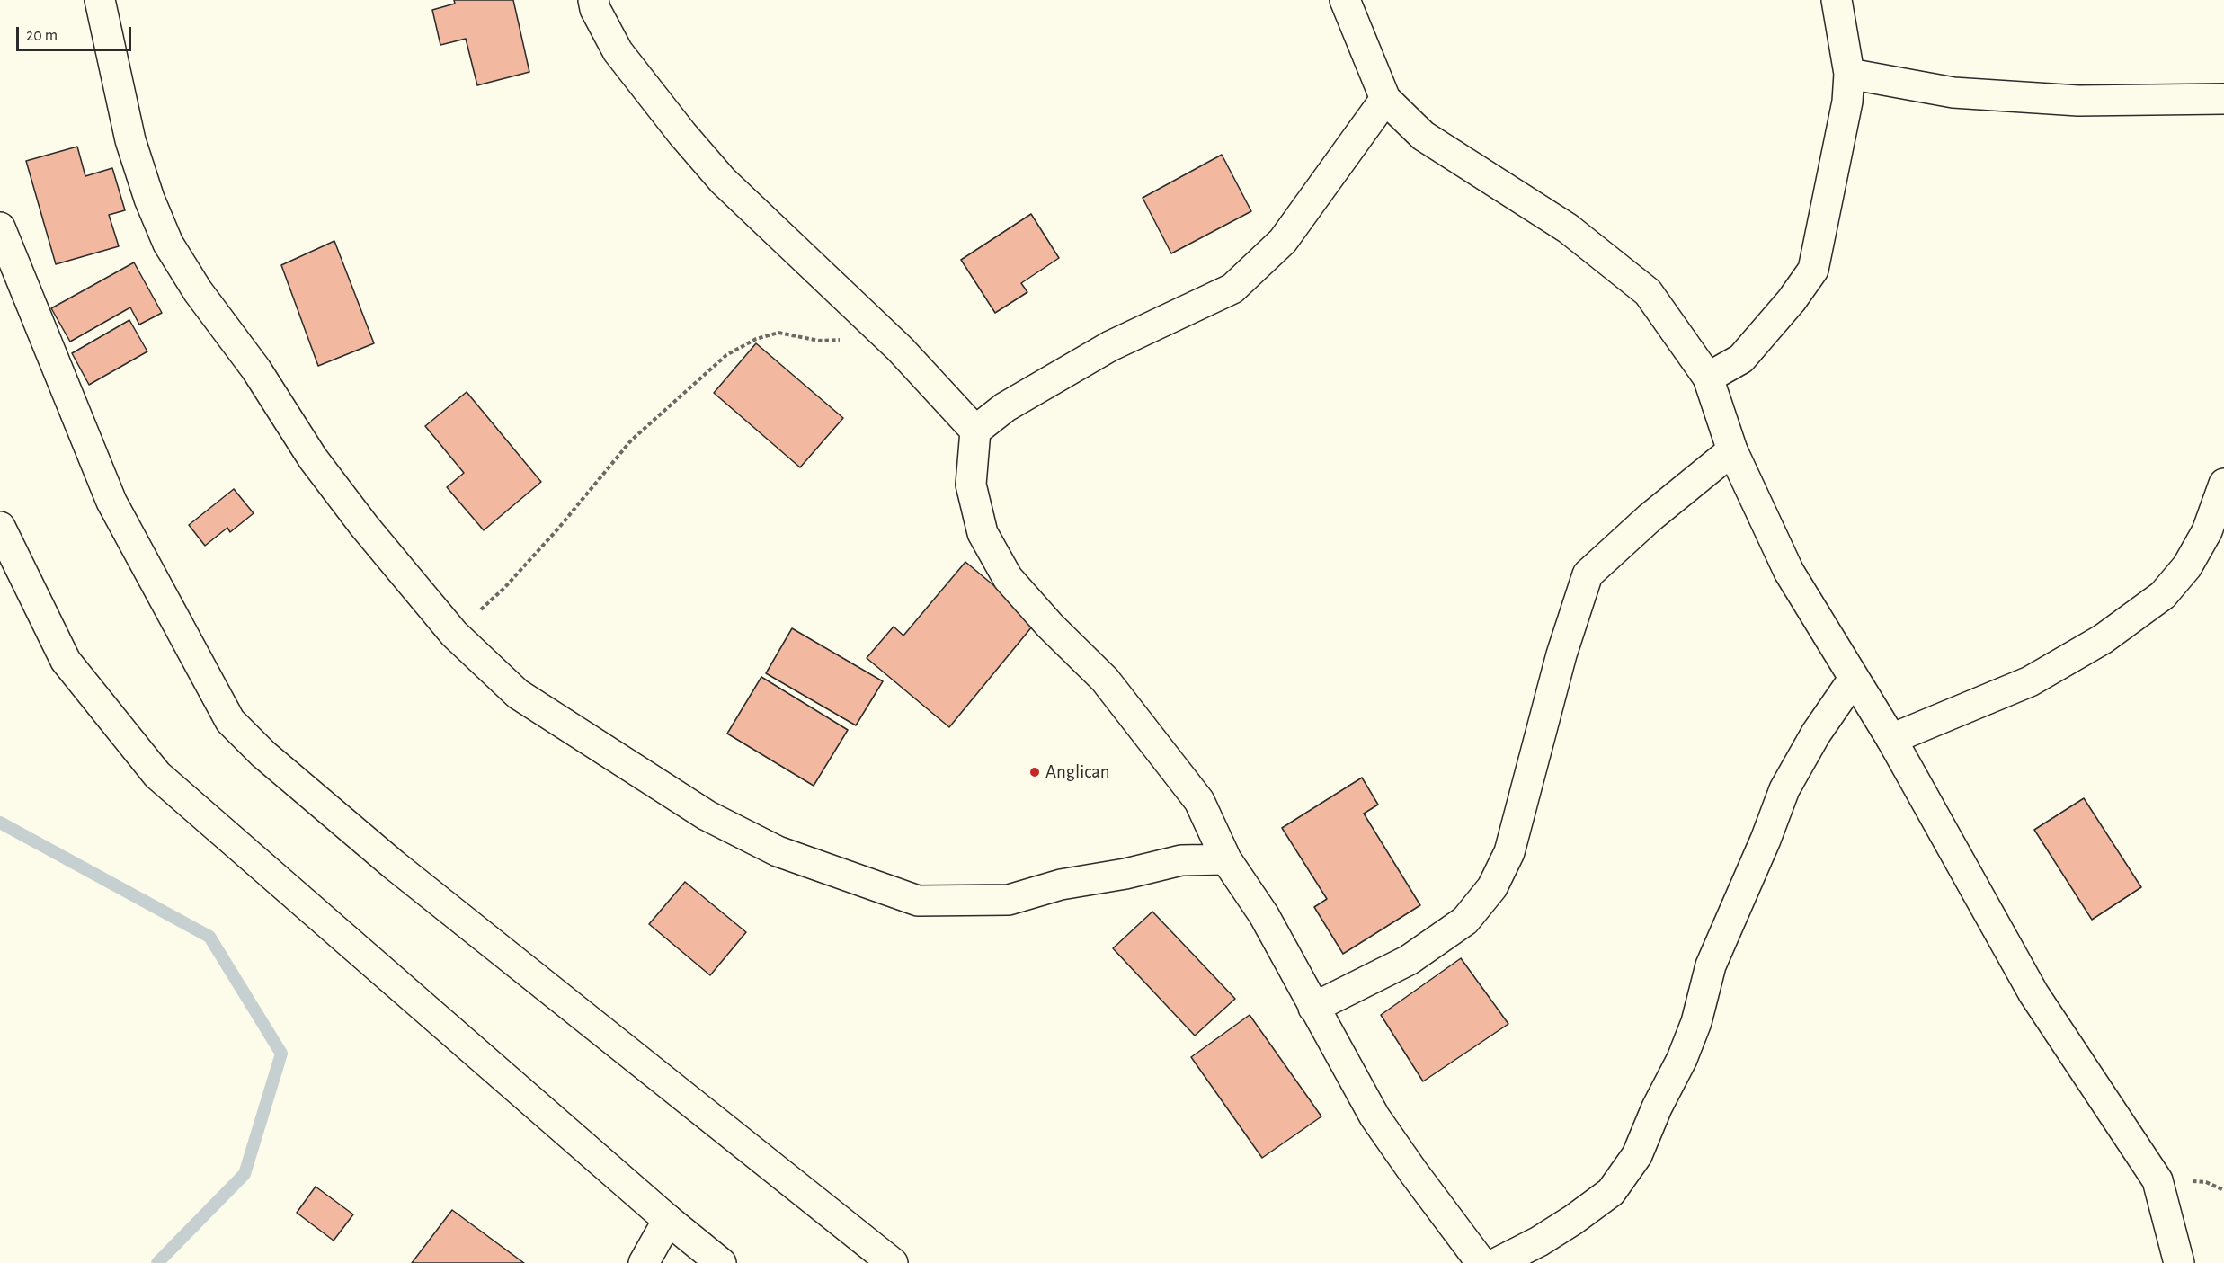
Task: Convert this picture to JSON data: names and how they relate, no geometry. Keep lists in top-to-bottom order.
{
  "places": ["Anglican"],
  "scale_bar": "20 m"
}
